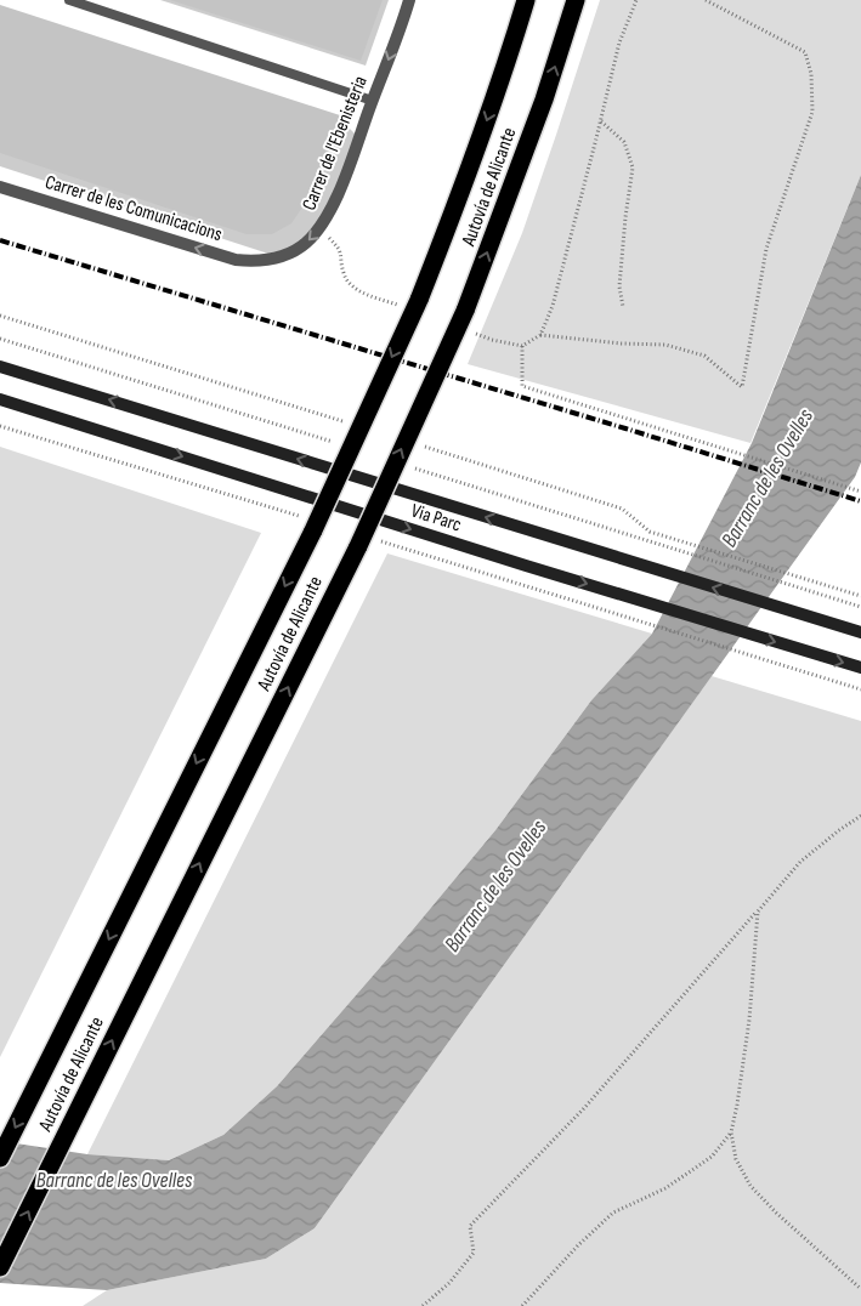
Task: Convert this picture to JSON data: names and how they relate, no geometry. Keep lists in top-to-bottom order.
{
  "streets": {
    "highway": ["Autovía de Alicante"],
    "main road": ["Via Parc"],
    "street": ["Carrer de l'Ebenisteria", "Carrer de les Comunicacions"]
  },
  "crossings": [
    ["Carrer de l'Ebenisteria", "Carrer de les Comunicacions"]
  ],
  "one_way": ["Carrer de l'Ebenisteria", "Carrer de les Comunicacions"],
  "water": ["Barranc de les Ovelles"]
}
